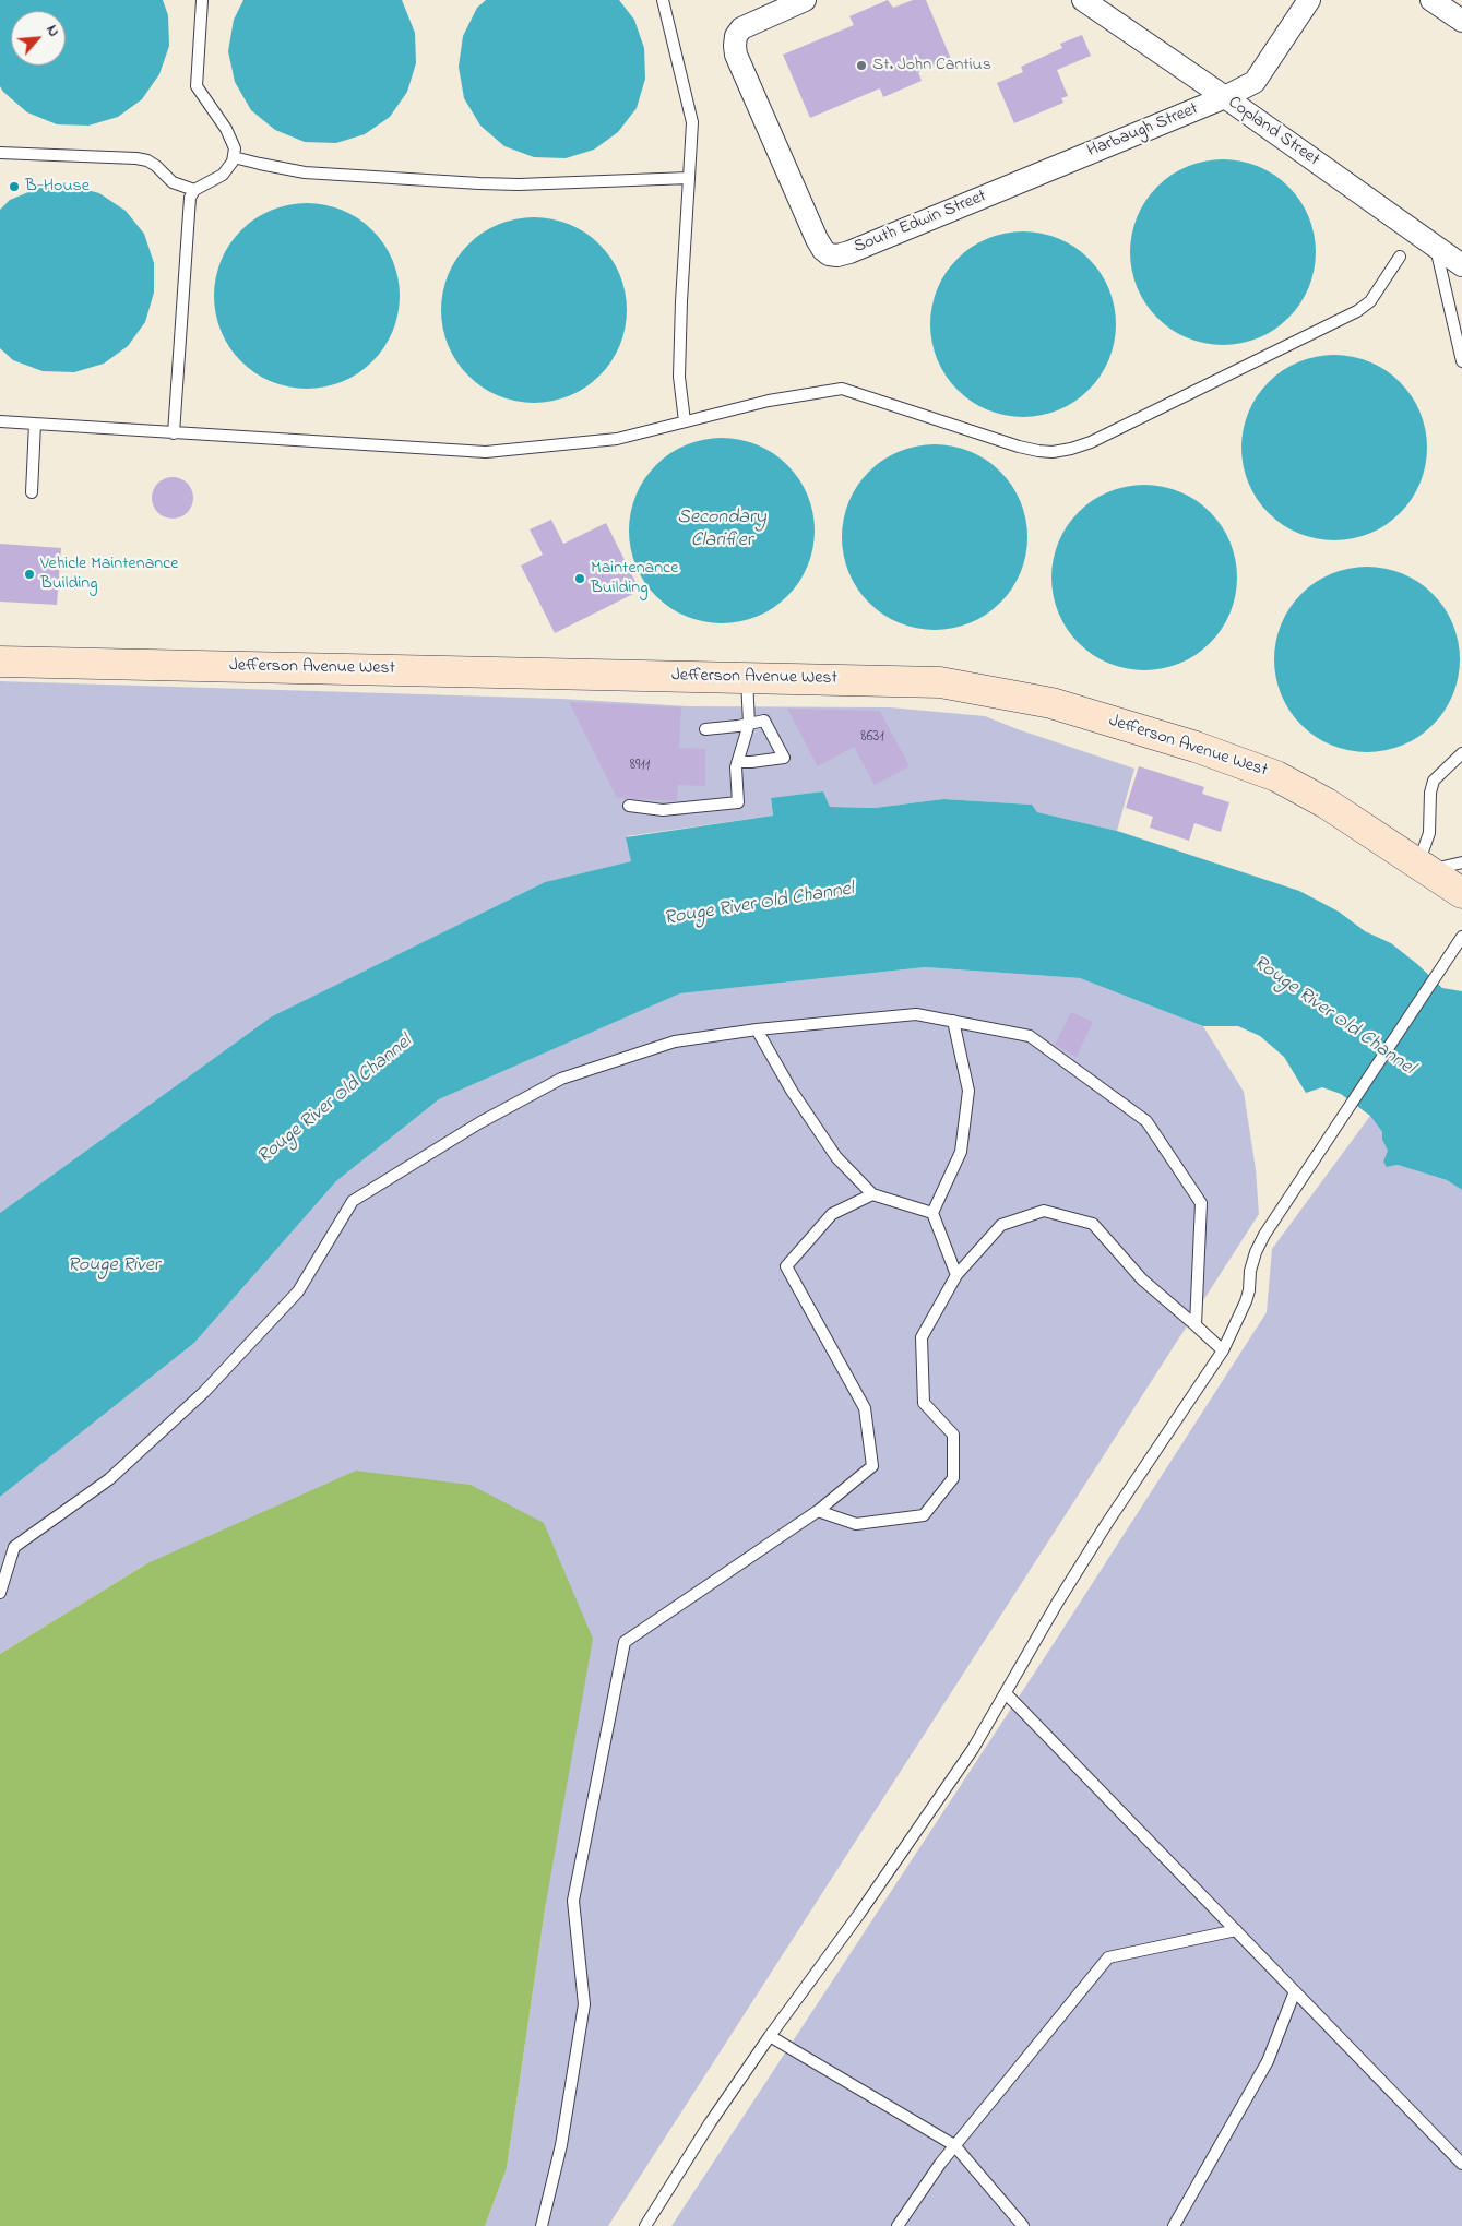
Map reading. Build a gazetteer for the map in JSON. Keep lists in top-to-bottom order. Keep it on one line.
{"streets":{"main road":["Jefferson Avenue West"],"street":["Harbaugh Street","Copland Street","South Edwin Street"]},"crossings":[["Harbaugh Street","Copland Street"],["Harbaugh Street","South Edwin Street"]],"water":["Secondary Clarifier","Rouge River Old Channel","Rouge River"],"places":["St. John Cantius","B-House","Vehicle Maintenance Building","Maintenance Building"],"house_numbers":["8631","8911"],"north":"top right"}
